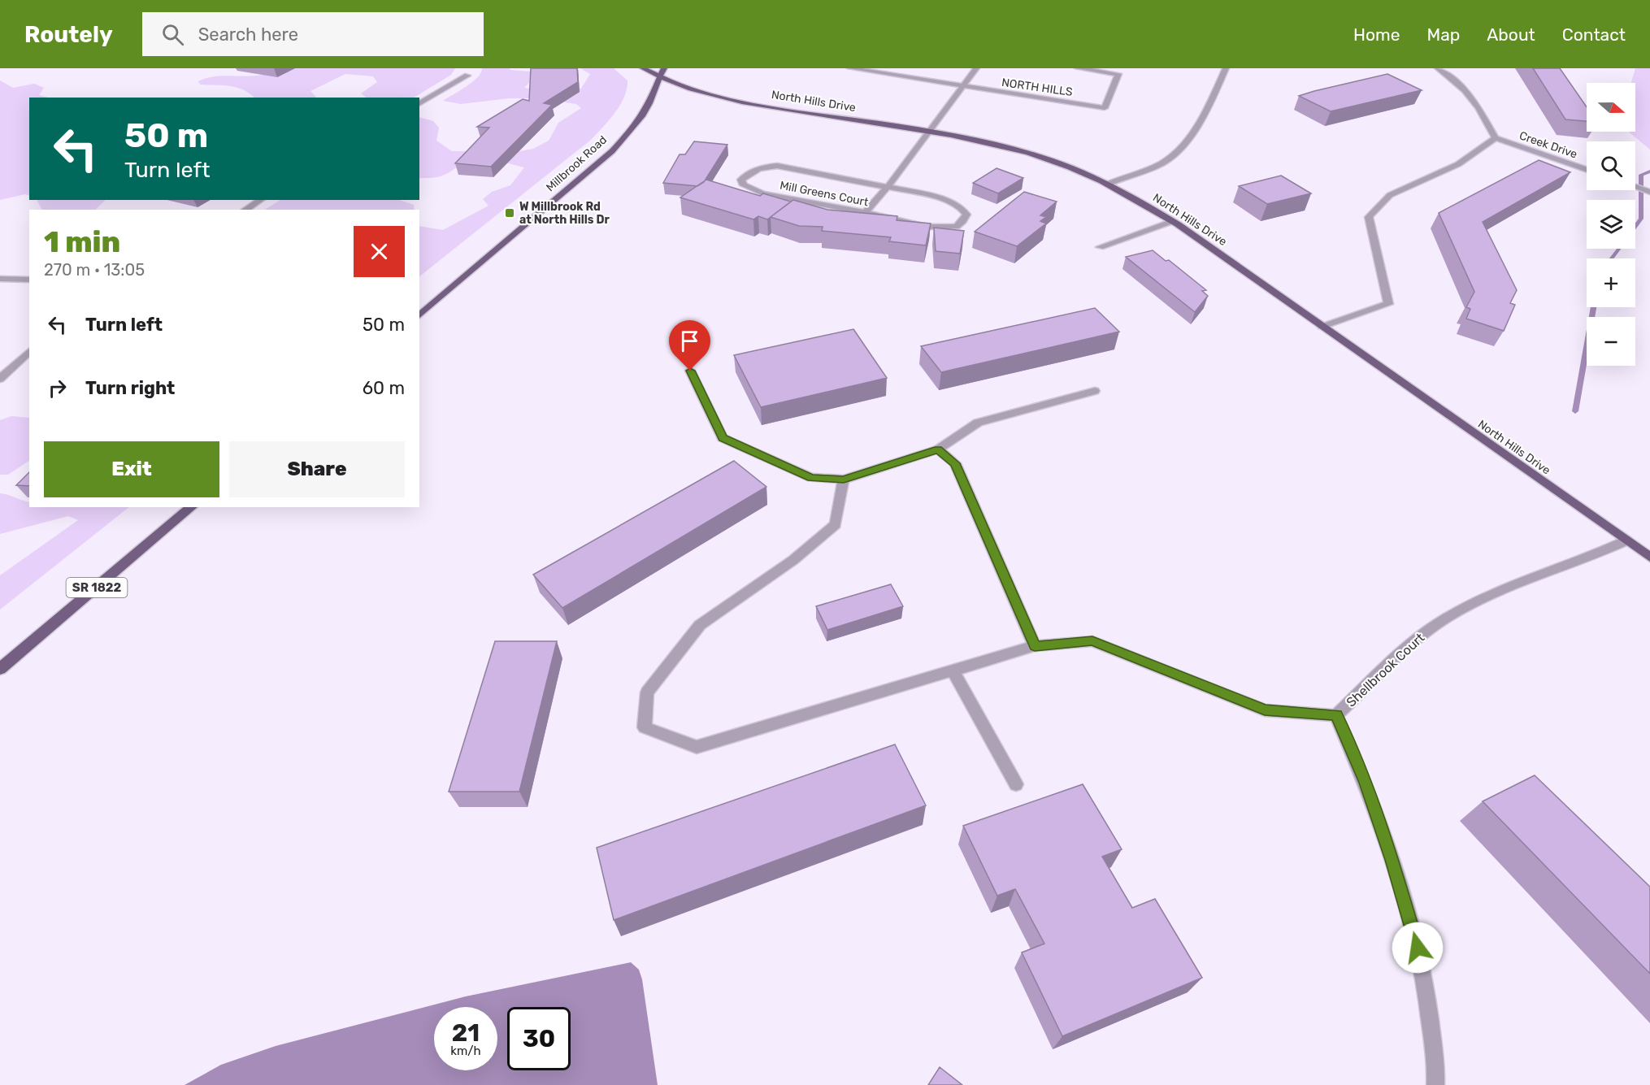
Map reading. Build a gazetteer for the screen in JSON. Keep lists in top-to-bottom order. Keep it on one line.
{"streets":{"main road":["North Hills Drive","Millbrook Road","SR 1822"],"street":["NORTH HILLS","Creek Drive","Mill Greens Court","Shellbrook Court"]},"crossings":[["NORTH HILLS","Mill Greens Court"],["North Hills Drive","Millbrook Road"],["North Hills Drive","Mill Greens Court"],["North Hills Drive","Shellbrook Court"]],"places":{"transit":["W Millbrook Rd at North Hills Dr"]},"north":"right","page":{"header":"Routely","search":"Search here","nav":["Home","Map","About","Contact"],"map_buttons":["+","−"],"turn":["50 m","Turn left"],"heading":["1 min","270 m · 13:05"],"list":[{"name":"Turn left","value":"50 m"},{"name":"Turn right","value":"60 m"}],"buttons":["Exit","Share"],"speed":"21 km/h","limit":"30"}}
